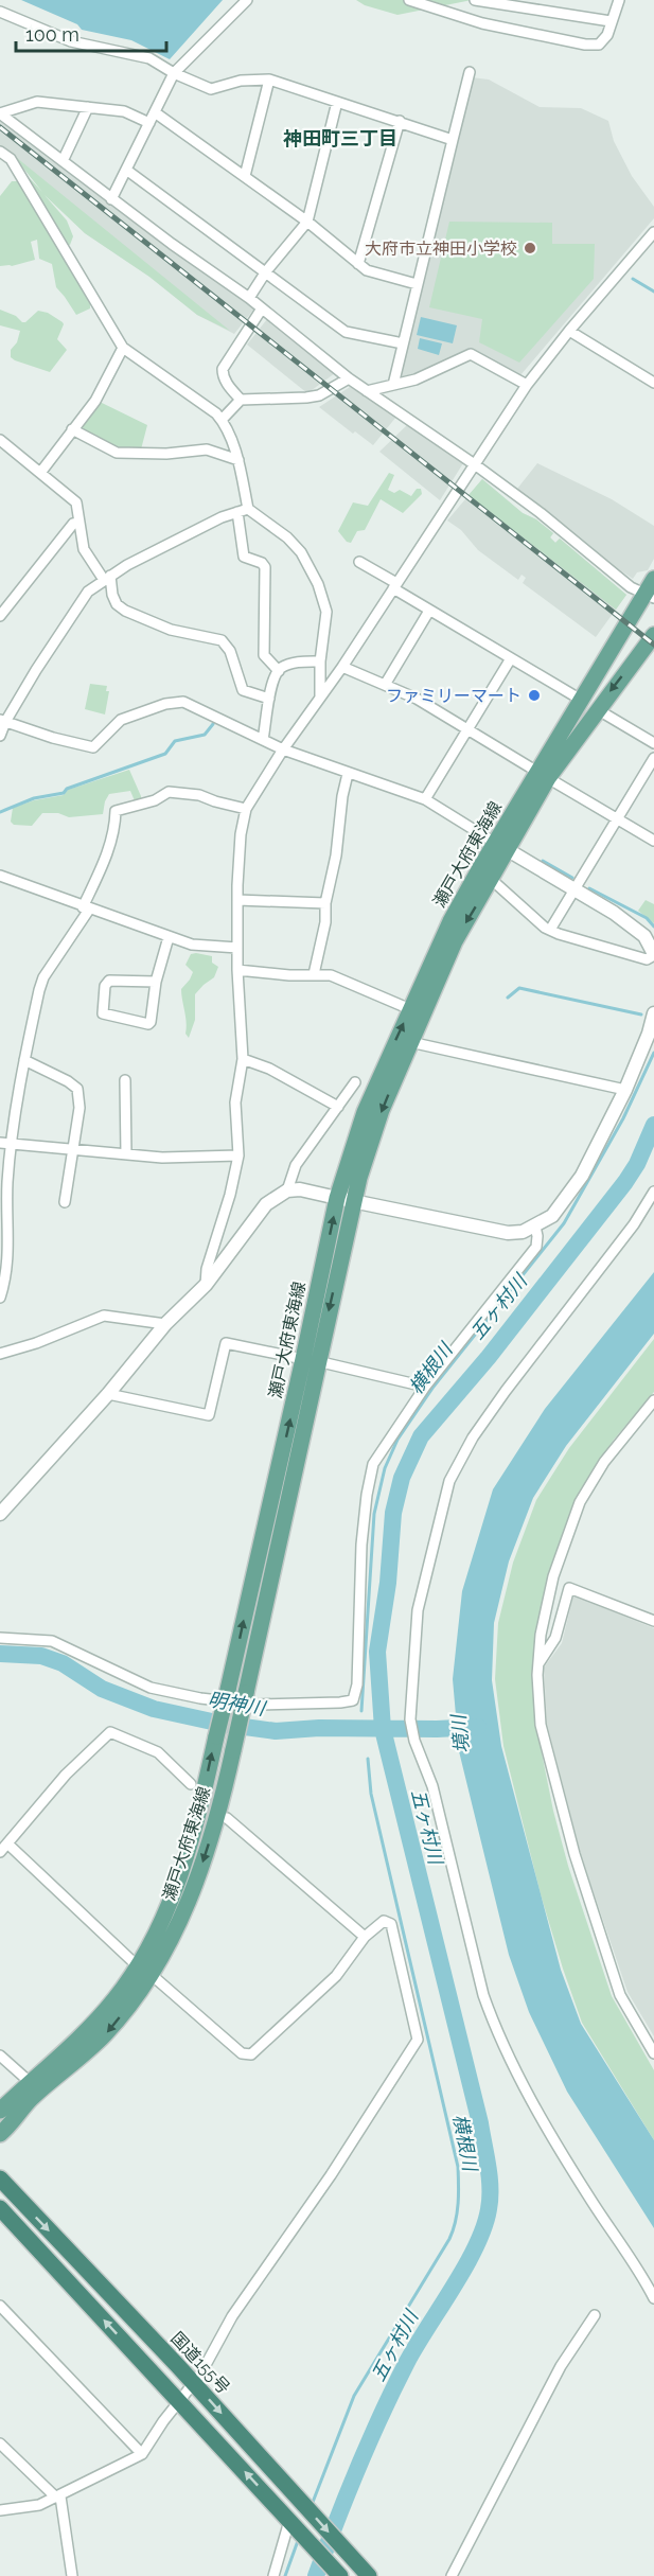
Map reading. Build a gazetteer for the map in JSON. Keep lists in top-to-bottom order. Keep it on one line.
{"streets":{"highway":["国道155号"],"main road":["瀬戸大府東海線"]},"districts":["神田町三丁目"],"water":["五ヶ村川","横根川","明神川","境川"],"places":["大府市立神田小学校","ファミリーマート"],"scale_bar":"100 m"}
